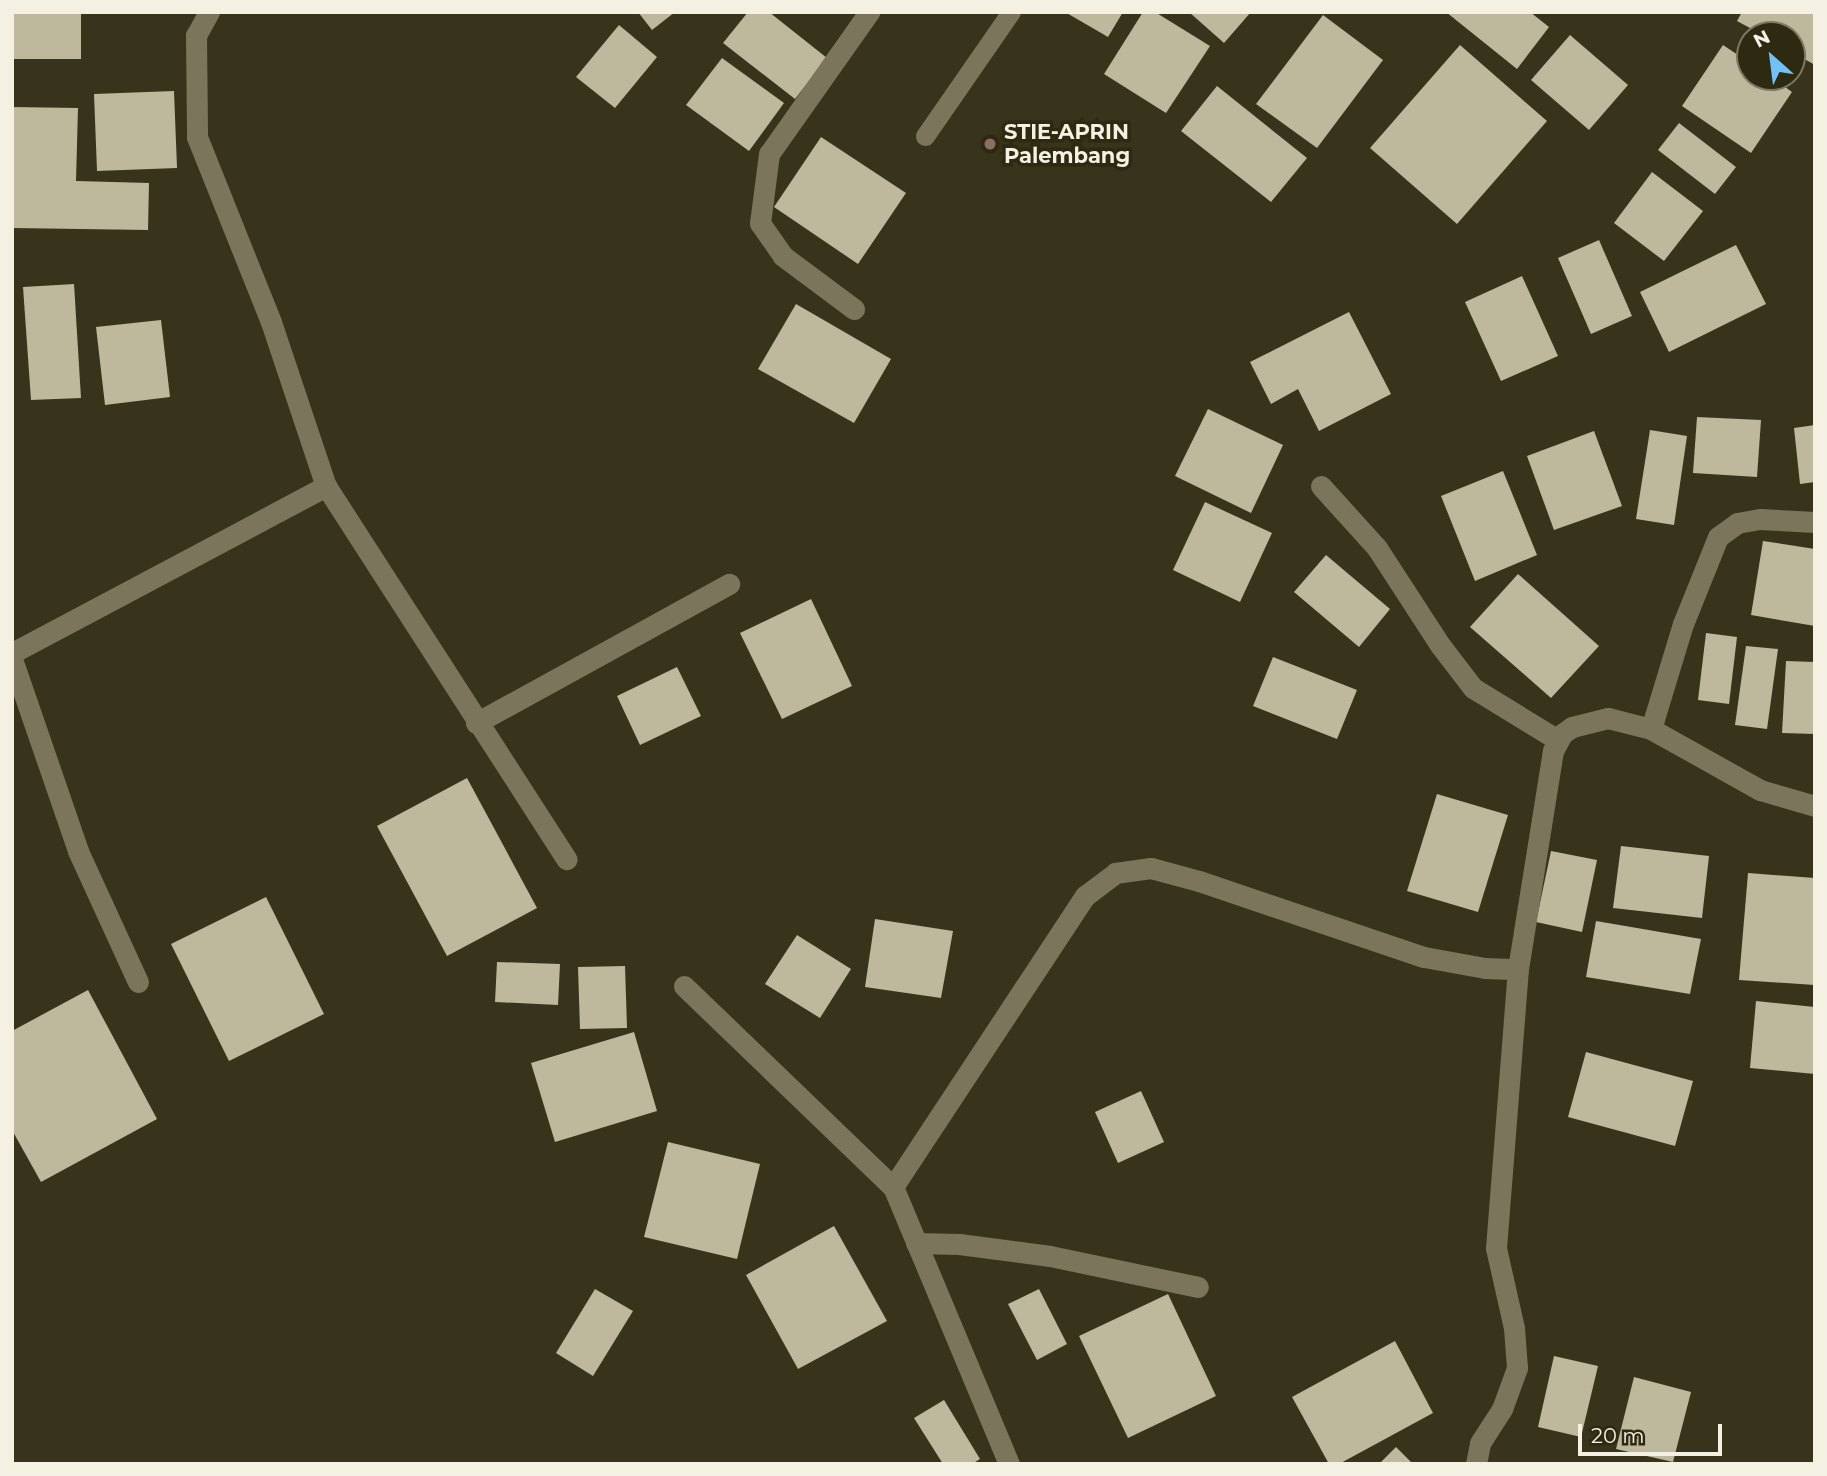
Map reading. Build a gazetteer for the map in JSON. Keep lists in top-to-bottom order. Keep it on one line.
{"places":["STIE-APRIN Palembang"],"scale_bar":"20 m","north":"top left"}
